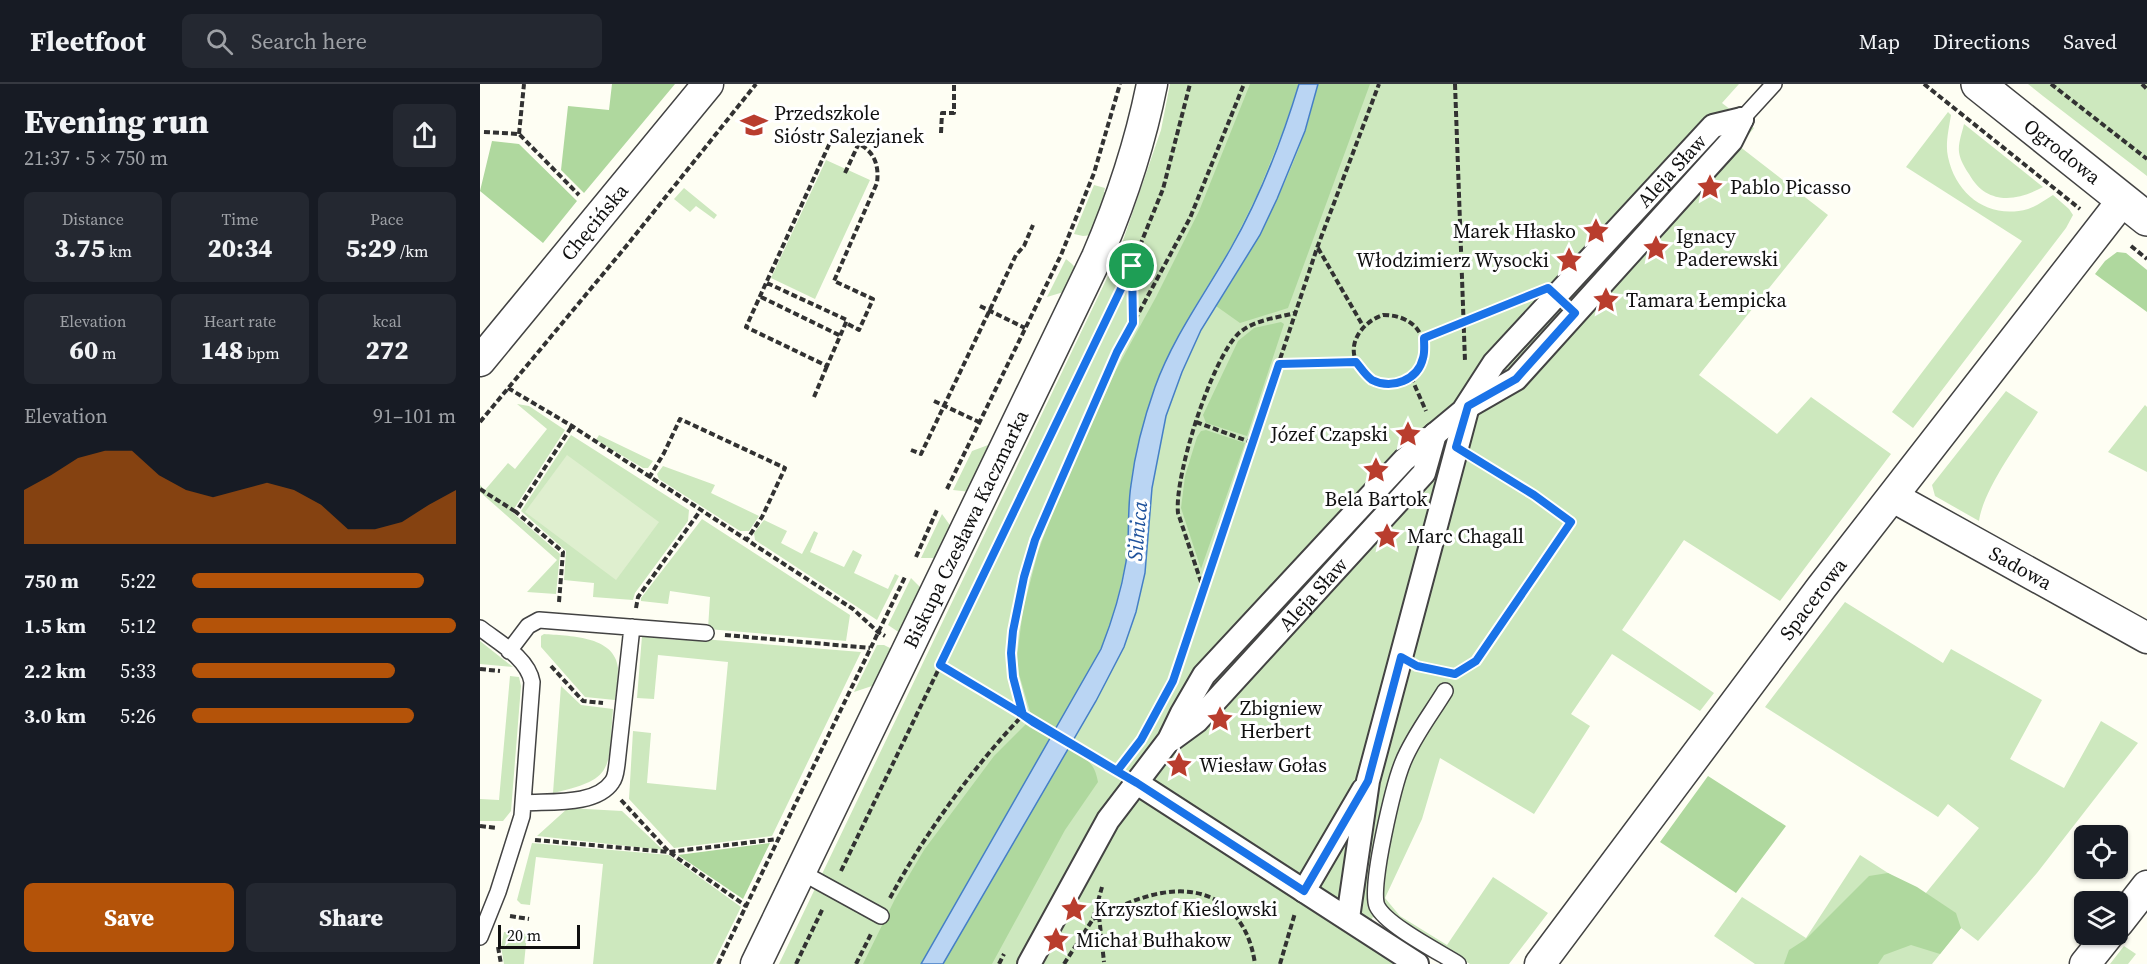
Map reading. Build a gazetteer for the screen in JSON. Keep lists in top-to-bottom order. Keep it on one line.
{"streets":{"street":["Ogrodowa","Aleja Sław","Chęcińska","Biskupa Czesława Kaczmarka","Sadowa","Spacerowa"]},"crossings":[["Ogrodowa","Spacerowa"],["Sadowa","Spacerowa"]],"water":["Silnica"],"places":{"school or university":["Przedszkole Sióstr Salezjanek"],"place":["Pablo Picasso","Marek Hłasko","Ignacy Paderewski","Włodzimierz Wysocki","Tamara Łempicka","Józef Czapski","Bela Bartok","Marc Chagall","Zbigniew Herbert","Wiesław Gołas","Krzysztof Kieślowski","Michał Bułhakow"]},"scale_bar":"20 m","page":{"header":"Fleetfoot","search":"Search here","nav":["Map","Directions","Saved"],"heading":["Evening run","21:37 · 5 × 750 m"],"stats":[["Distance","3.75 km"],["Time","20:34"],["Pace","5:29 /km"],["Elevation","60 m"],["Heart rate","148 bpm"],["kcal","272"]],"chart":["Elevation","91–101 m"],"list":[{"name":"750 m","note":"5:22"},{"name":"1.5 km","note":"5:12"},{"name":"2.2 km","note":"5:33"},{"name":"3.0 km","note":"5:26"}],"buttons":["Save","Share"],"scale":"20 m"}}
